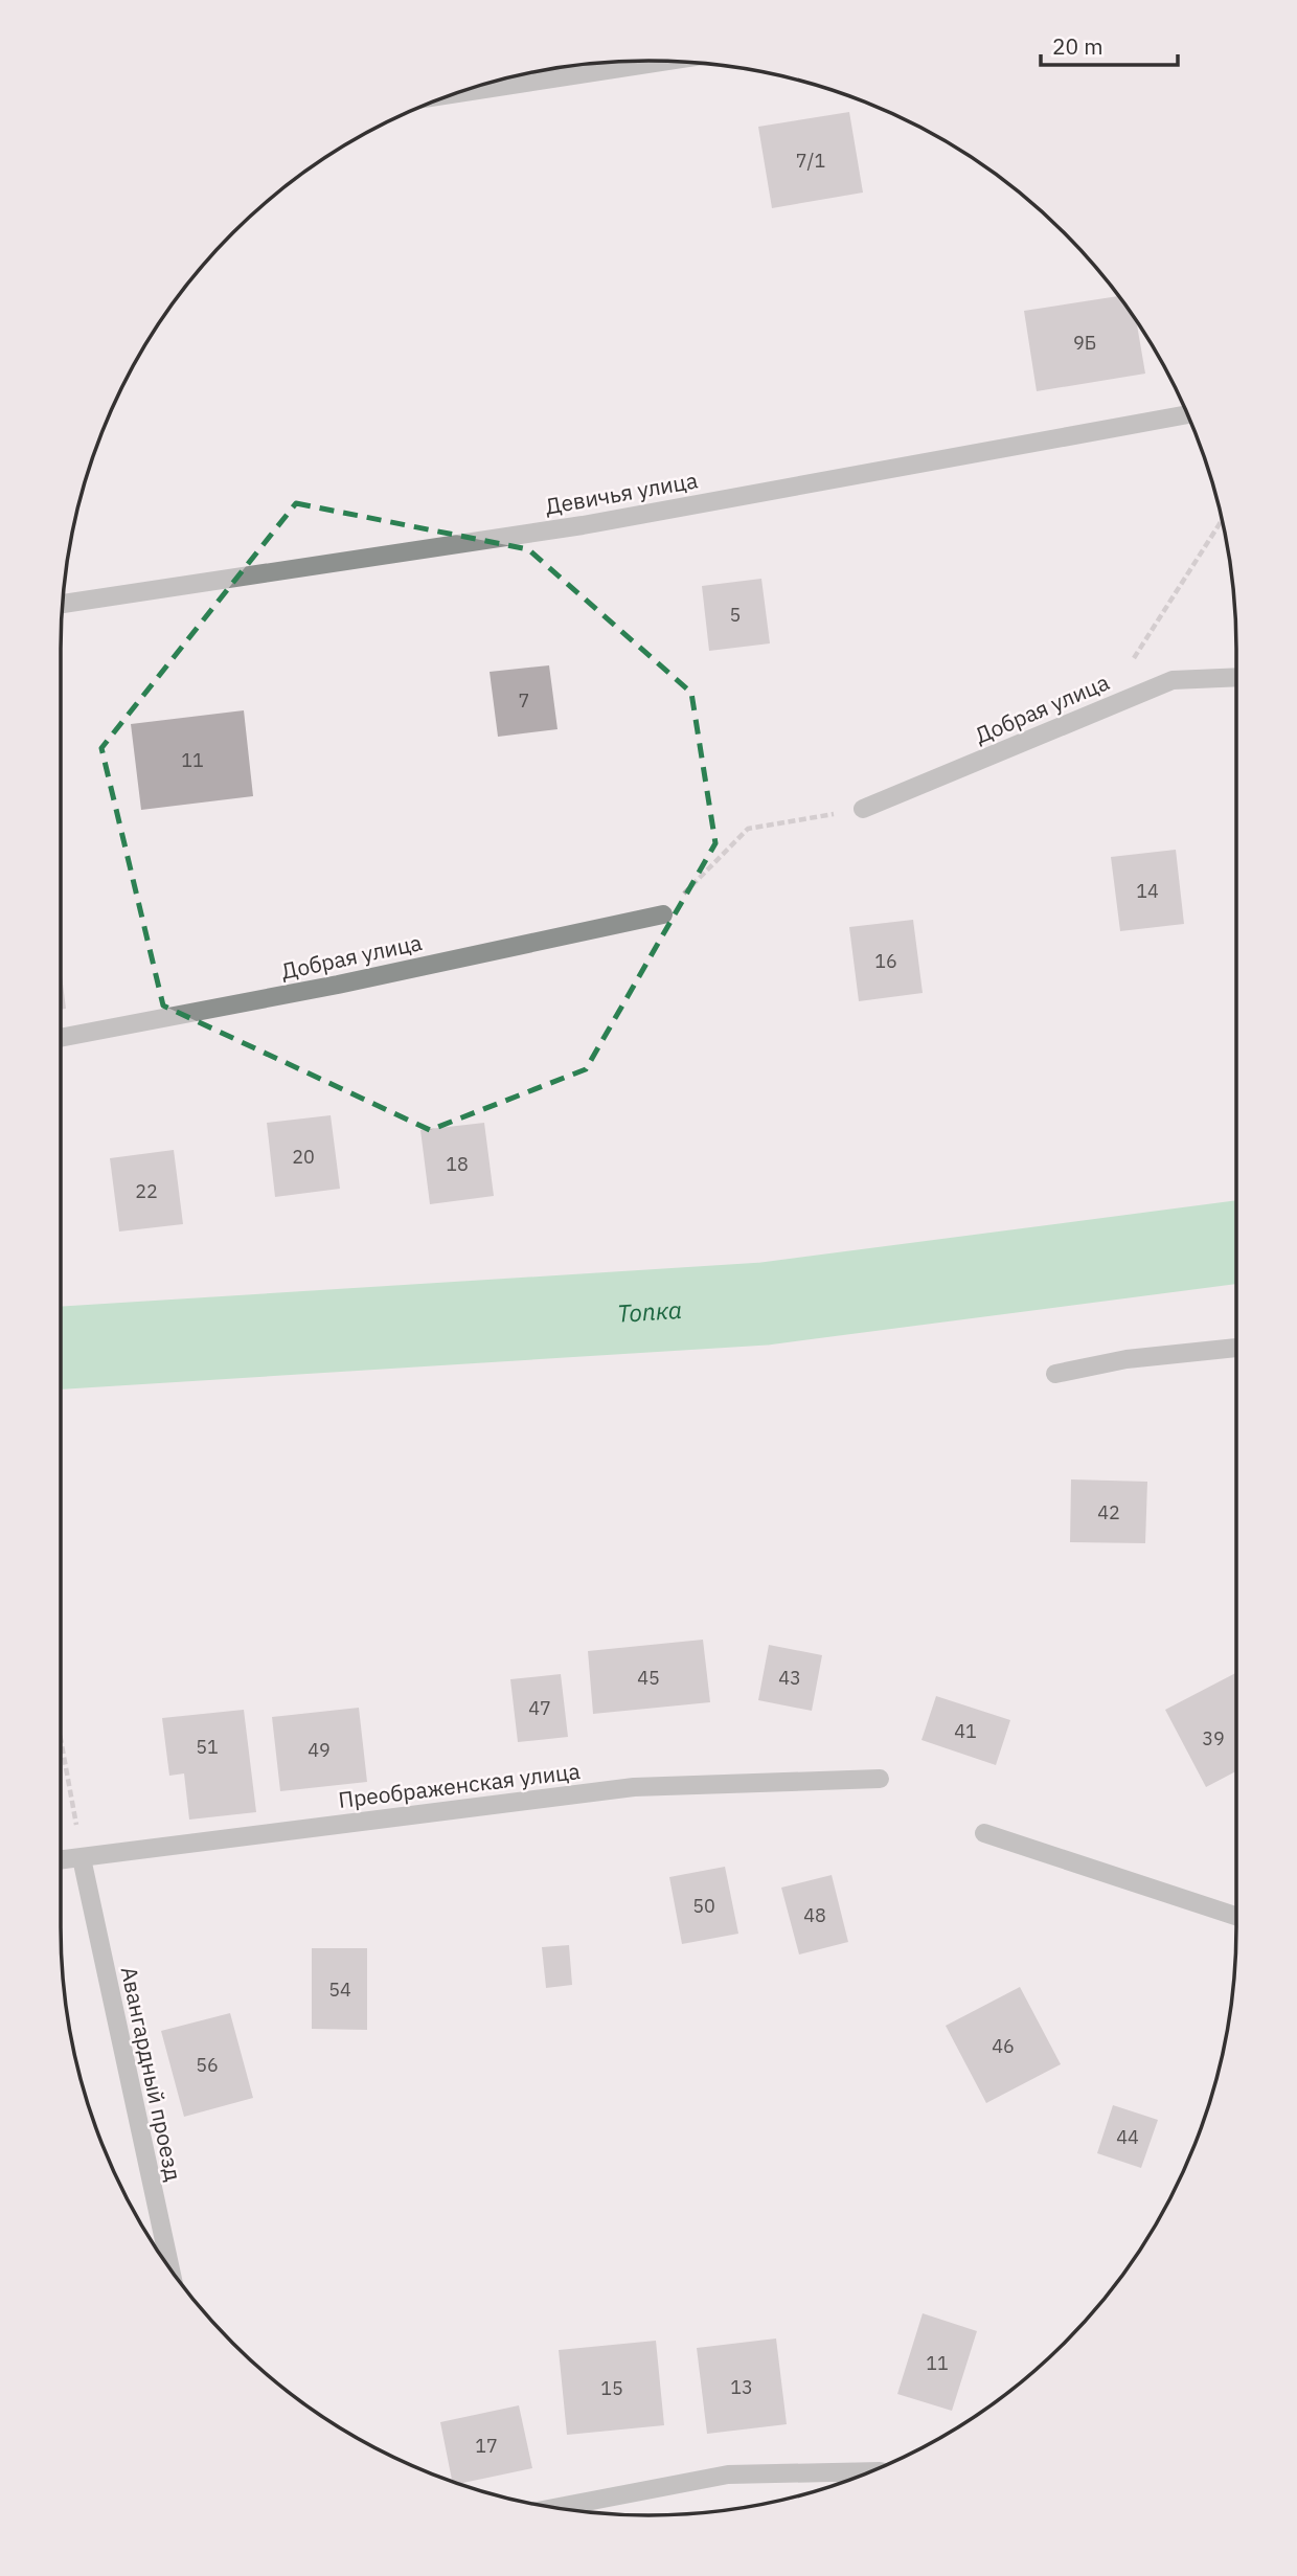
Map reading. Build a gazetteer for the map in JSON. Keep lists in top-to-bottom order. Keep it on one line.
{"streets":{"street":["Девичья улица","Добрая улица","Преображенская улица","Авангардный проезд"]},"crossings":[["Преображенская улица","Авангардный проезд"]],"water":["Топка"],"house_numbers":["7/1","9Б","5","7","11","14","16","20","18","22","42","45","43","47","41","39","51","49","50","48","54","46","56","44","11","13","15","17"],"scale_bar":"20 m"}
